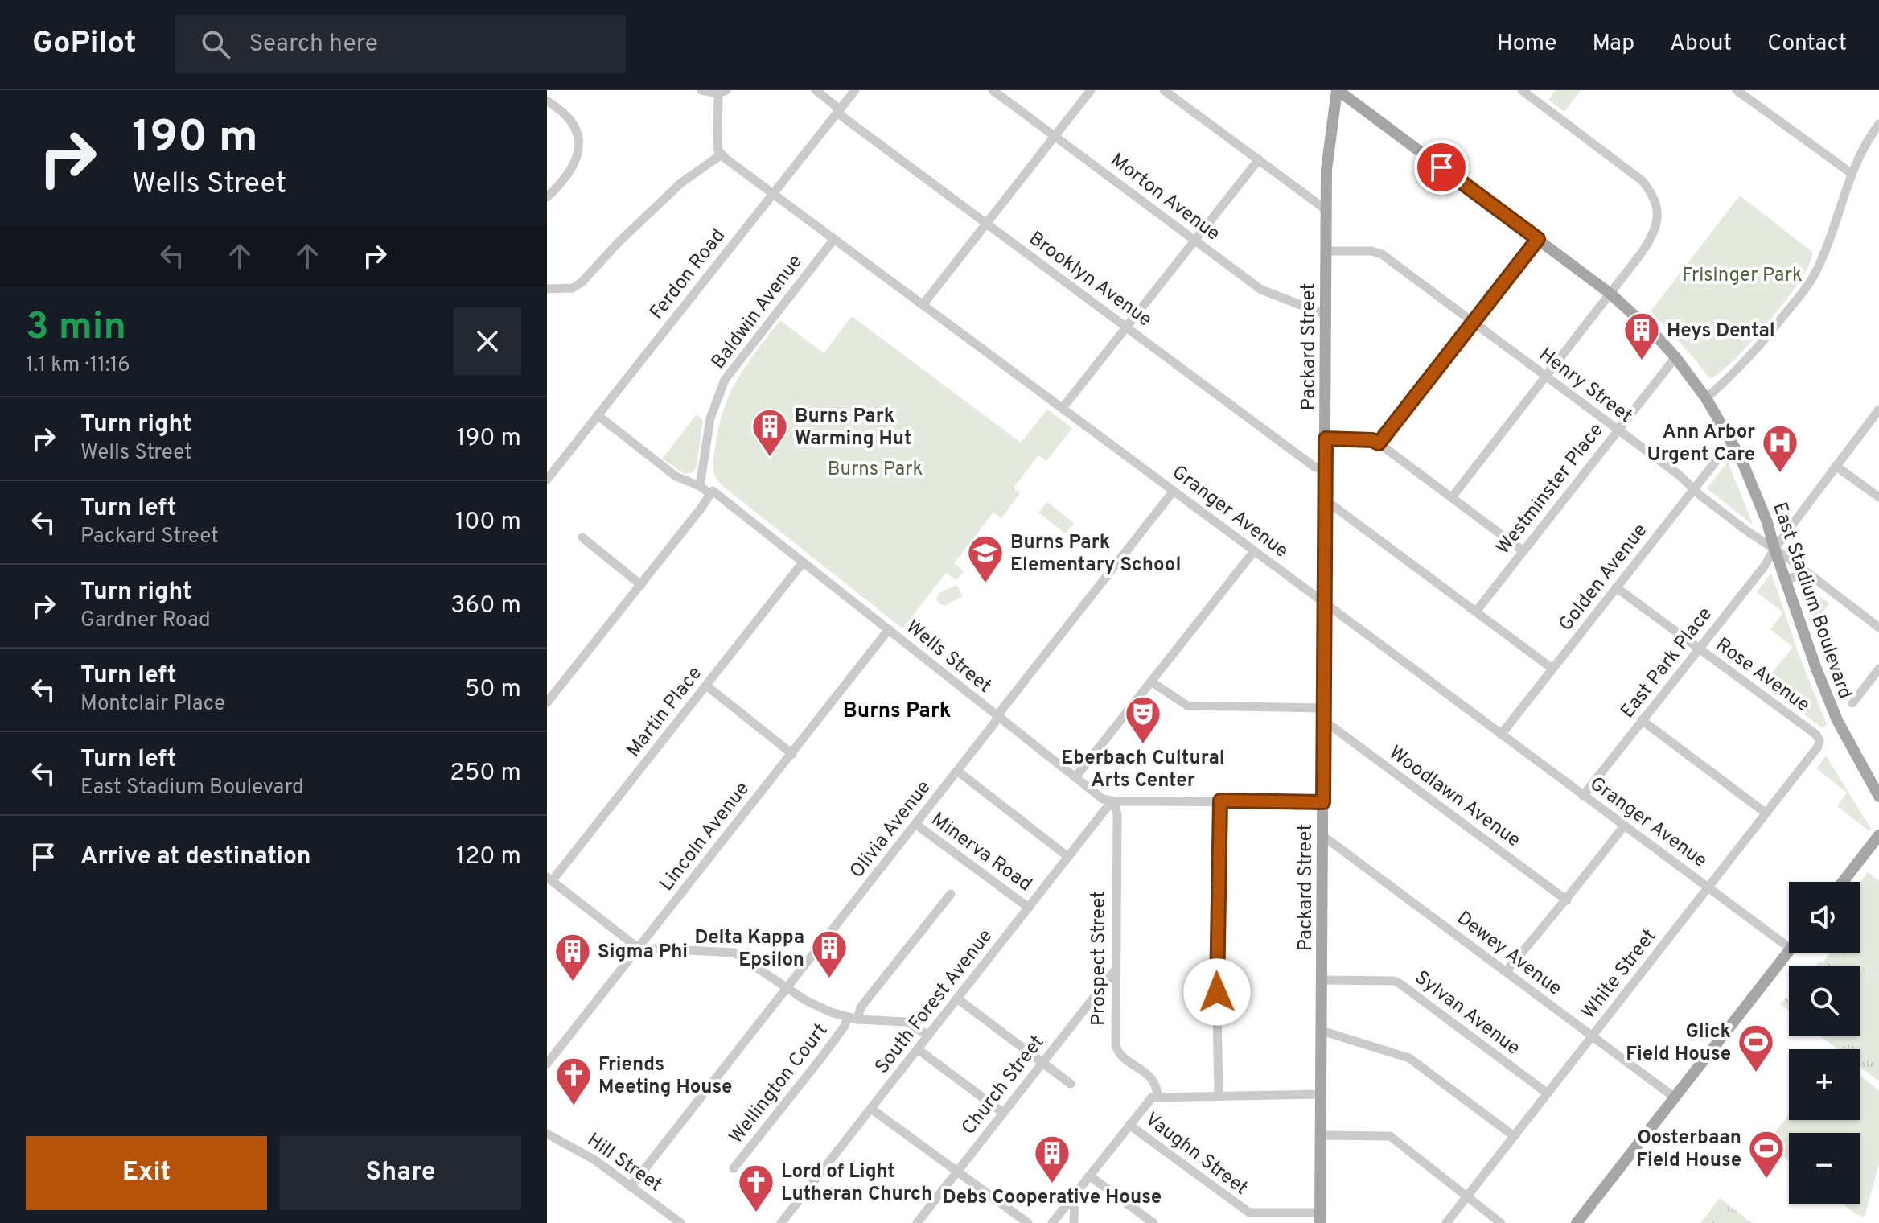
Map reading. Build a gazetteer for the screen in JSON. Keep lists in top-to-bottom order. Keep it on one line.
{"streets":{"main road":["Packard Street","East Stadium Boulevard"],"street":["Morton Avenue","Ferdon Road","Brooklyn Avenue","Baldwin Avenue","Henry Street","Westminster Place","Granger Avenue","Golden Avenue","Wells Street","East Park Place","Rose Avenue","Martin Place","Woodlawn Avenue","Olivia Avenue","Lincoln Avenue","Minerva Road","Dewey Avenue","Prospect Street","White Street","South Forest Avenue","Sylvan Avenue","Wellington Court","Church Street","Vaughn Street","Hill Street"]},"crossings":[["Morton Avenue","Packard Street"],["Ferdon Road","Brooklyn Avenue"],["Ferdon Road","Granger Avenue"],["Ferdon Road","Wells Street"],["Brooklyn Avenue","Packard Street"],["Baldwin Avenue","Granger Avenue"],["Baldwin Avenue","Wells Street"],["Packard Street","Henry Street"],["Packard Street","Granger Avenue"],["Packard Street","East Stadium Boulevard"],["Packard Street","Wells Street"],["Packard Street","Woodlawn Avenue"],["Packard Street","Dewey Avenue"],["Packard Street","Sylvan Avenue"],["Packard Street","Vaughn Street"],["Henry Street","Westminster Place"],["Henry Street","Golden Avenue"],["Henry Street","East Stadium Boulevard"],["Henry Street","East Park Place"],["Westminster Place","East Stadium Boulevard"],["Granger Avenue","Golden Avenue"],["Granger Avenue","East Park Place"],["Granger Avenue","Olivia Avenue"],["Granger Avenue","White Street"],["Golden Avenue","East Stadium Boulevard"],["Golden Avenue","Rose Avenue"],["East Stadium Boulevard","East Park Place"],["Wells Street","Martin Place"],["Wells Street","Olivia Avenue"],["Wells Street","Lincoln Avenue"],["Wells Street","Prospect Street"],["Wells Street","South Forest Avenue"],["East Park Place","Rose Avenue"],["Rose Avenue","White Street"],["Olivia Avenue","Minerva Road"],["Olivia Avenue","Hill Street"],["Minerva Road","South Forest Avenue"],["Dewey Avenue","White Street"],["Prospect Street","South Forest Avenue"],["Prospect Street","Church Street"],["White Street","Sylvan Avenue"]],"districts":["Burns Park"],"parks":["Frisinger Park","Burns Park"],"places":{"building":["Heys Dental","Burns Park Warming Hut","Delta Kappa Epsilon","Sigma Phi","Debs Cooperative House"],"hospital":["Ann Arbor Urgent Care"],"school or university":["Burns Park Elementary School"],"theatre":["Eberbach Cultural Arts Center"],"sports":["Glick Field House","Oosterbaan Field House"],"church":["Friends Meeting House","Lord of Light Lutheran Church"]},"page":{"header":"GoPilot","search":"Search here","nav":["Home","Map","About","Contact"],"turn":["190 m","Wells Street"],"heading":["3 min","1.1 km · 11:16"],"list":[{"name":"Turn right","note":"Wells Street","value":"190 m"},{"name":"Turn left","note":"Packard Street","value":"100 m"},{"name":"Turn right","note":"Gardner Road","value":"360 m"},{"name":"Turn left","note":"Montclair Place","value":"50 m"},{"name":"Turn left","note":"East Stadium Boulevard","value":"250 m"},{"name":"Arrive at destination","value":"120 m"}],"map_buttons":["+","−"],"buttons":["Exit","Share"]}}
